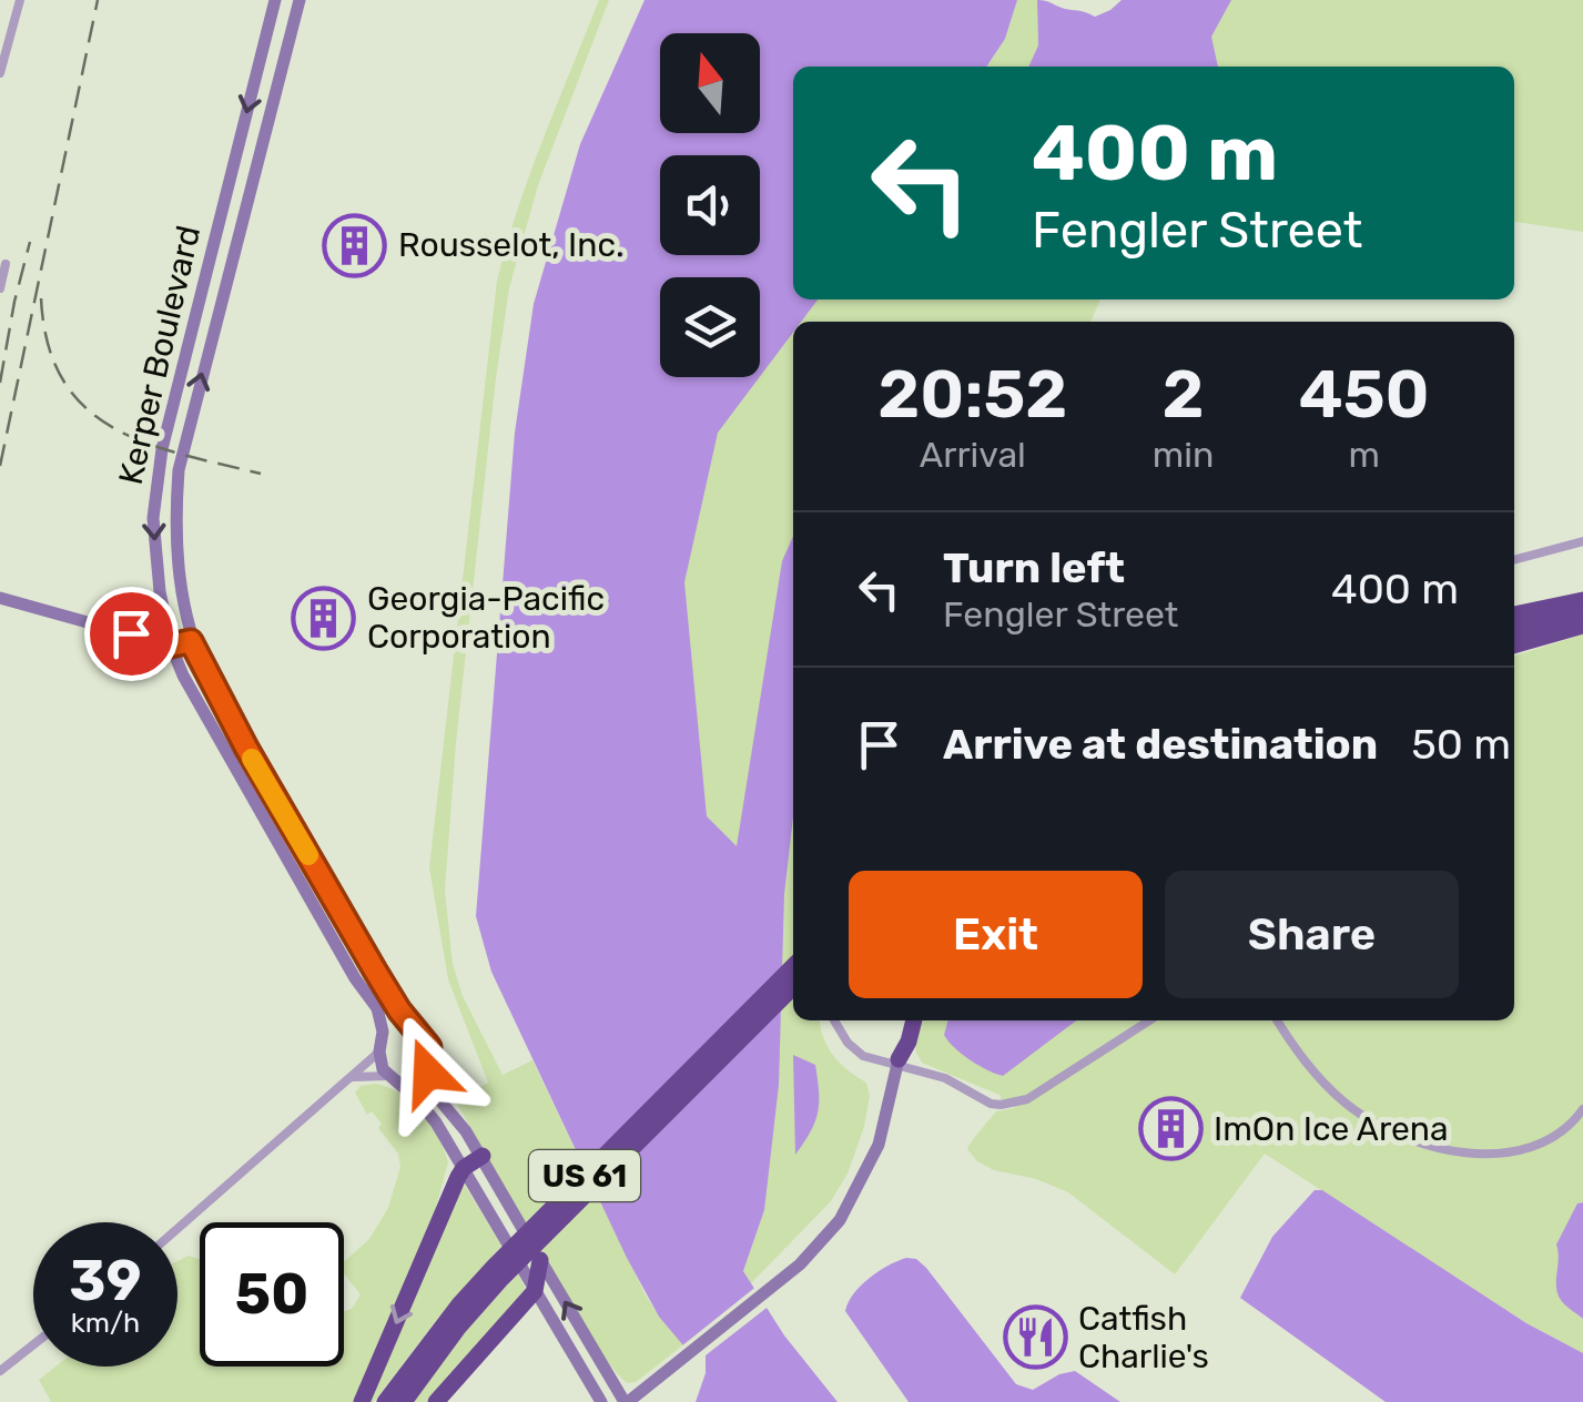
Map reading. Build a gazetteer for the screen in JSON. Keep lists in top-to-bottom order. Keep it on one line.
{"streets":{"highway":["US 61"],"main road":["Kerper Boulevard"]},"places":{"building":["Rousselot, Inc.","Georgia-Pacific Corporation","ImOn Ice Arena"],"restaurant":["Catfish Charlie's"]},"north":"top","page":{"turn":["400 m","Fengler Street"],"eta":["20:52","Arrival","2","min","450","m"],"list":[{"name":"Turn left","note":"Fengler Street","value":"400 m"},{"name":"Arrive at destination","value":"50 m"}],"buttons":["Exit","Share"],"speed":"39 km/h","limit":"50"}}
